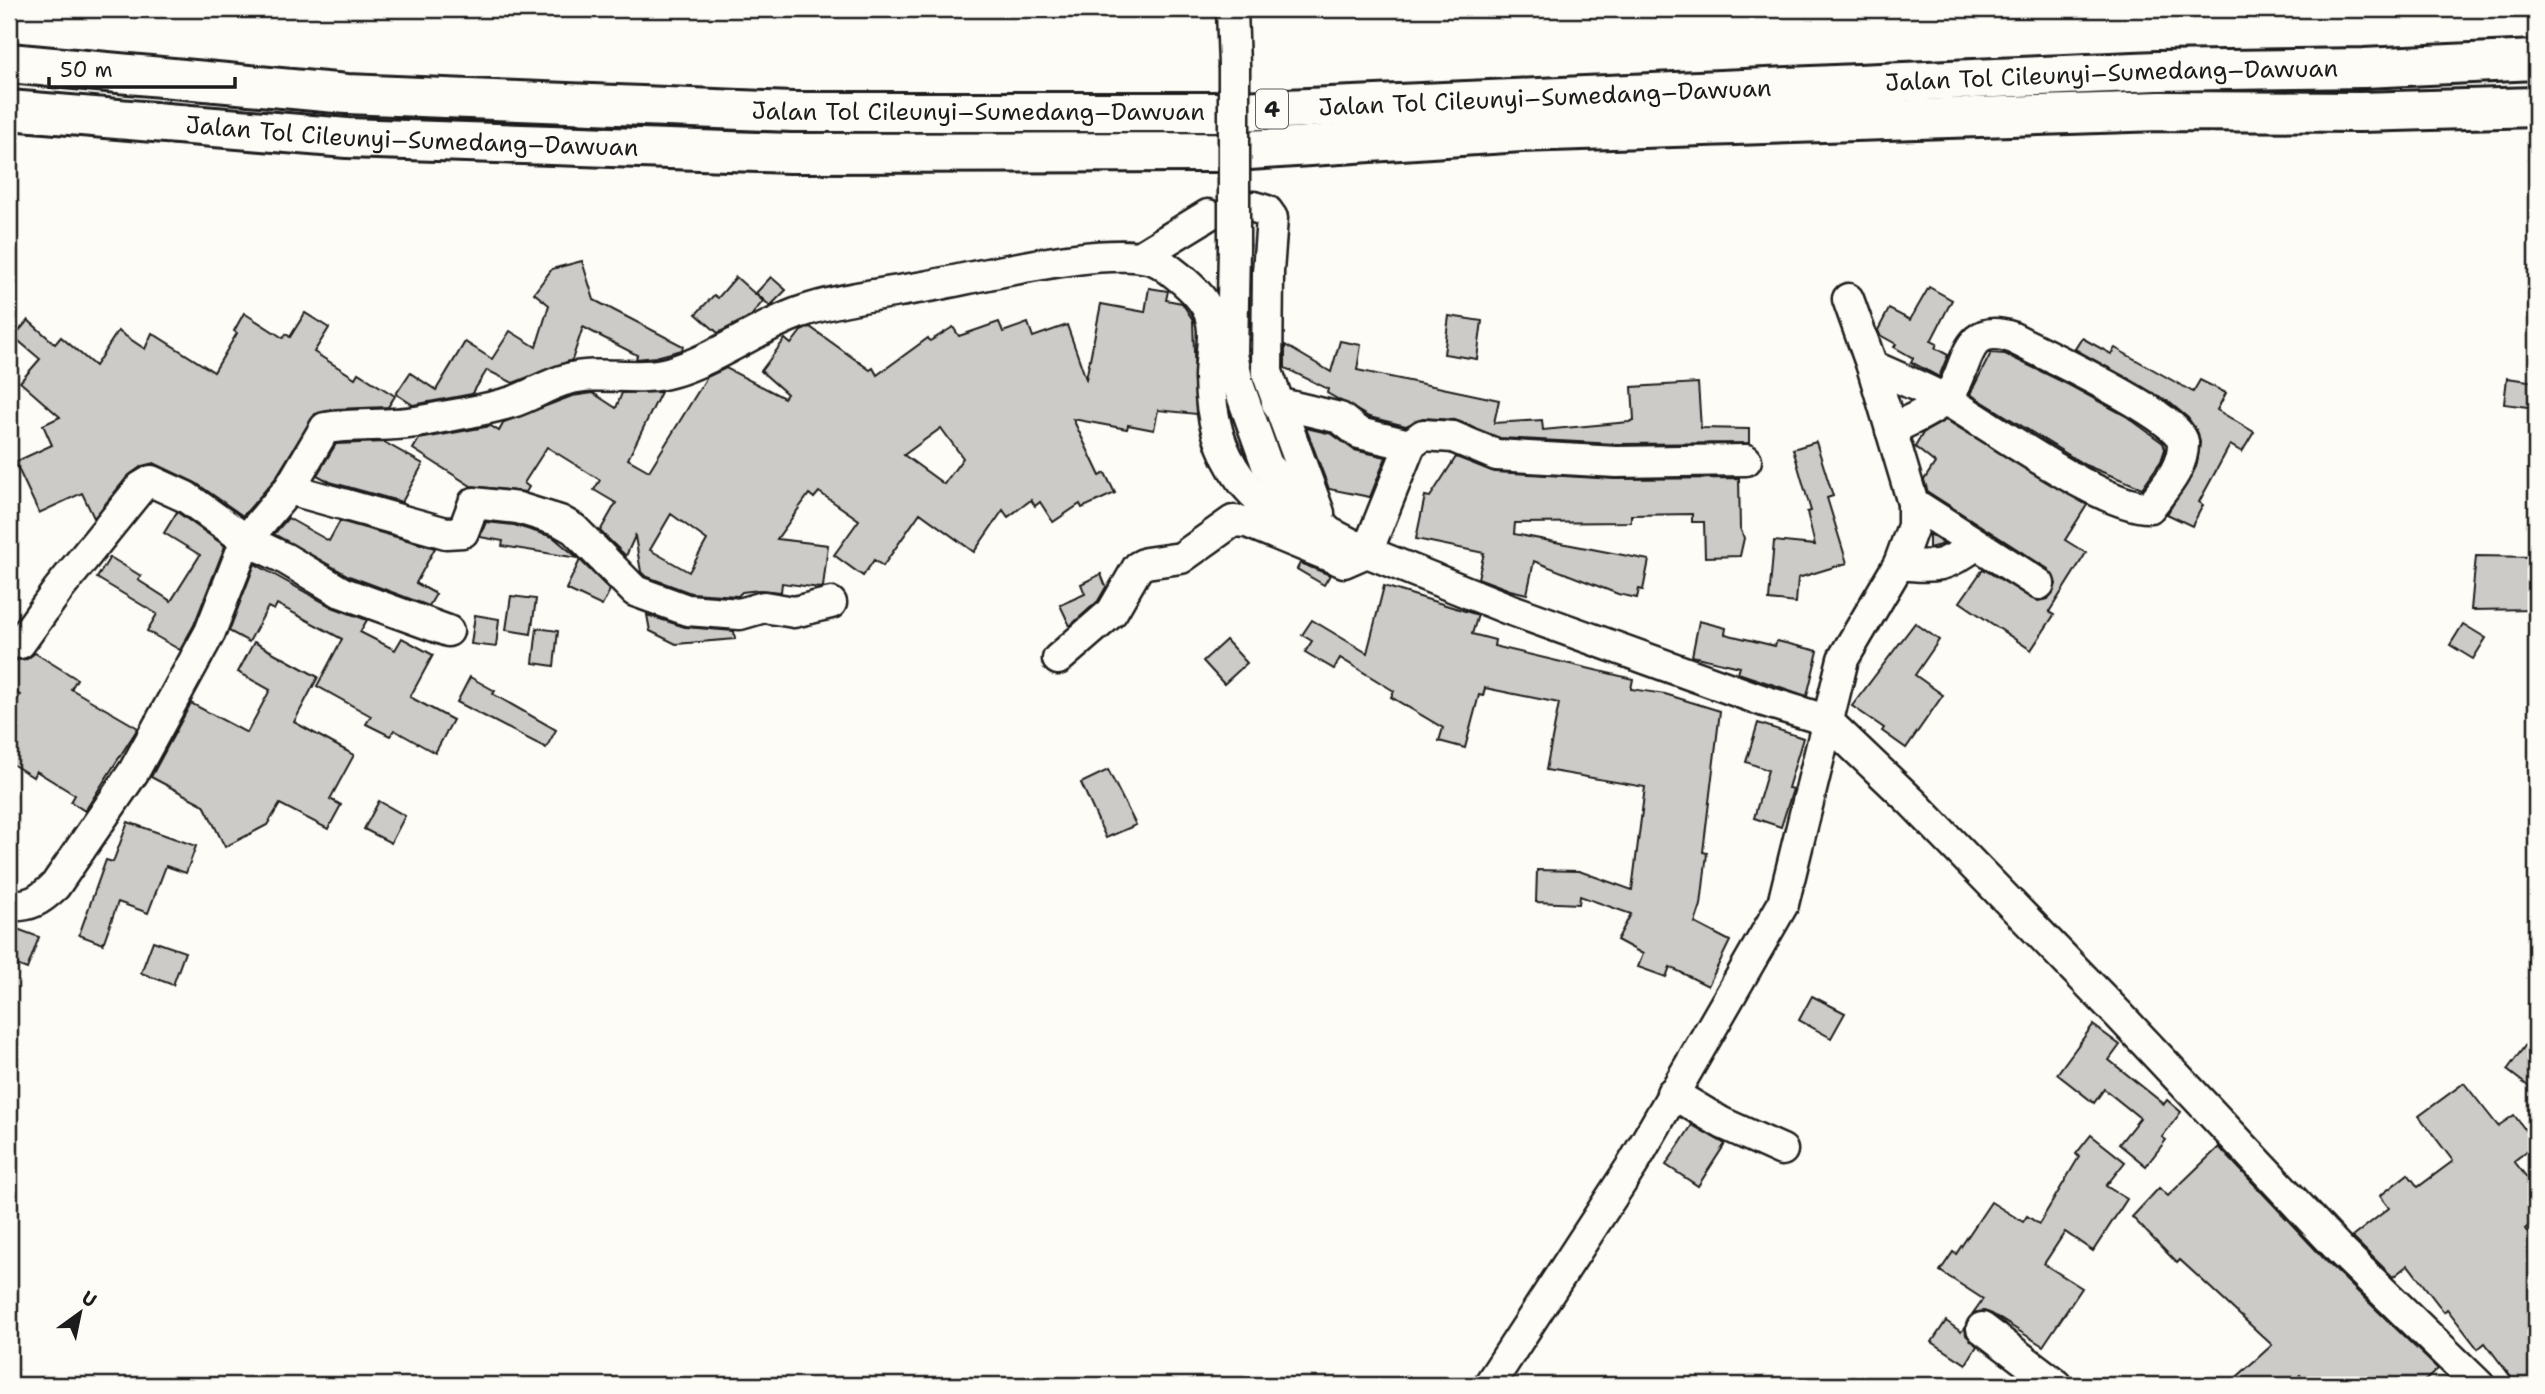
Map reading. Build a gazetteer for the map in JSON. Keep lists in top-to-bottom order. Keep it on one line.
{"streets":{"highway":["Jalan Tol Cileunyi–Sumedang–Dawuan","4"]},"scale_bar":"50 m","north":"top right"}
